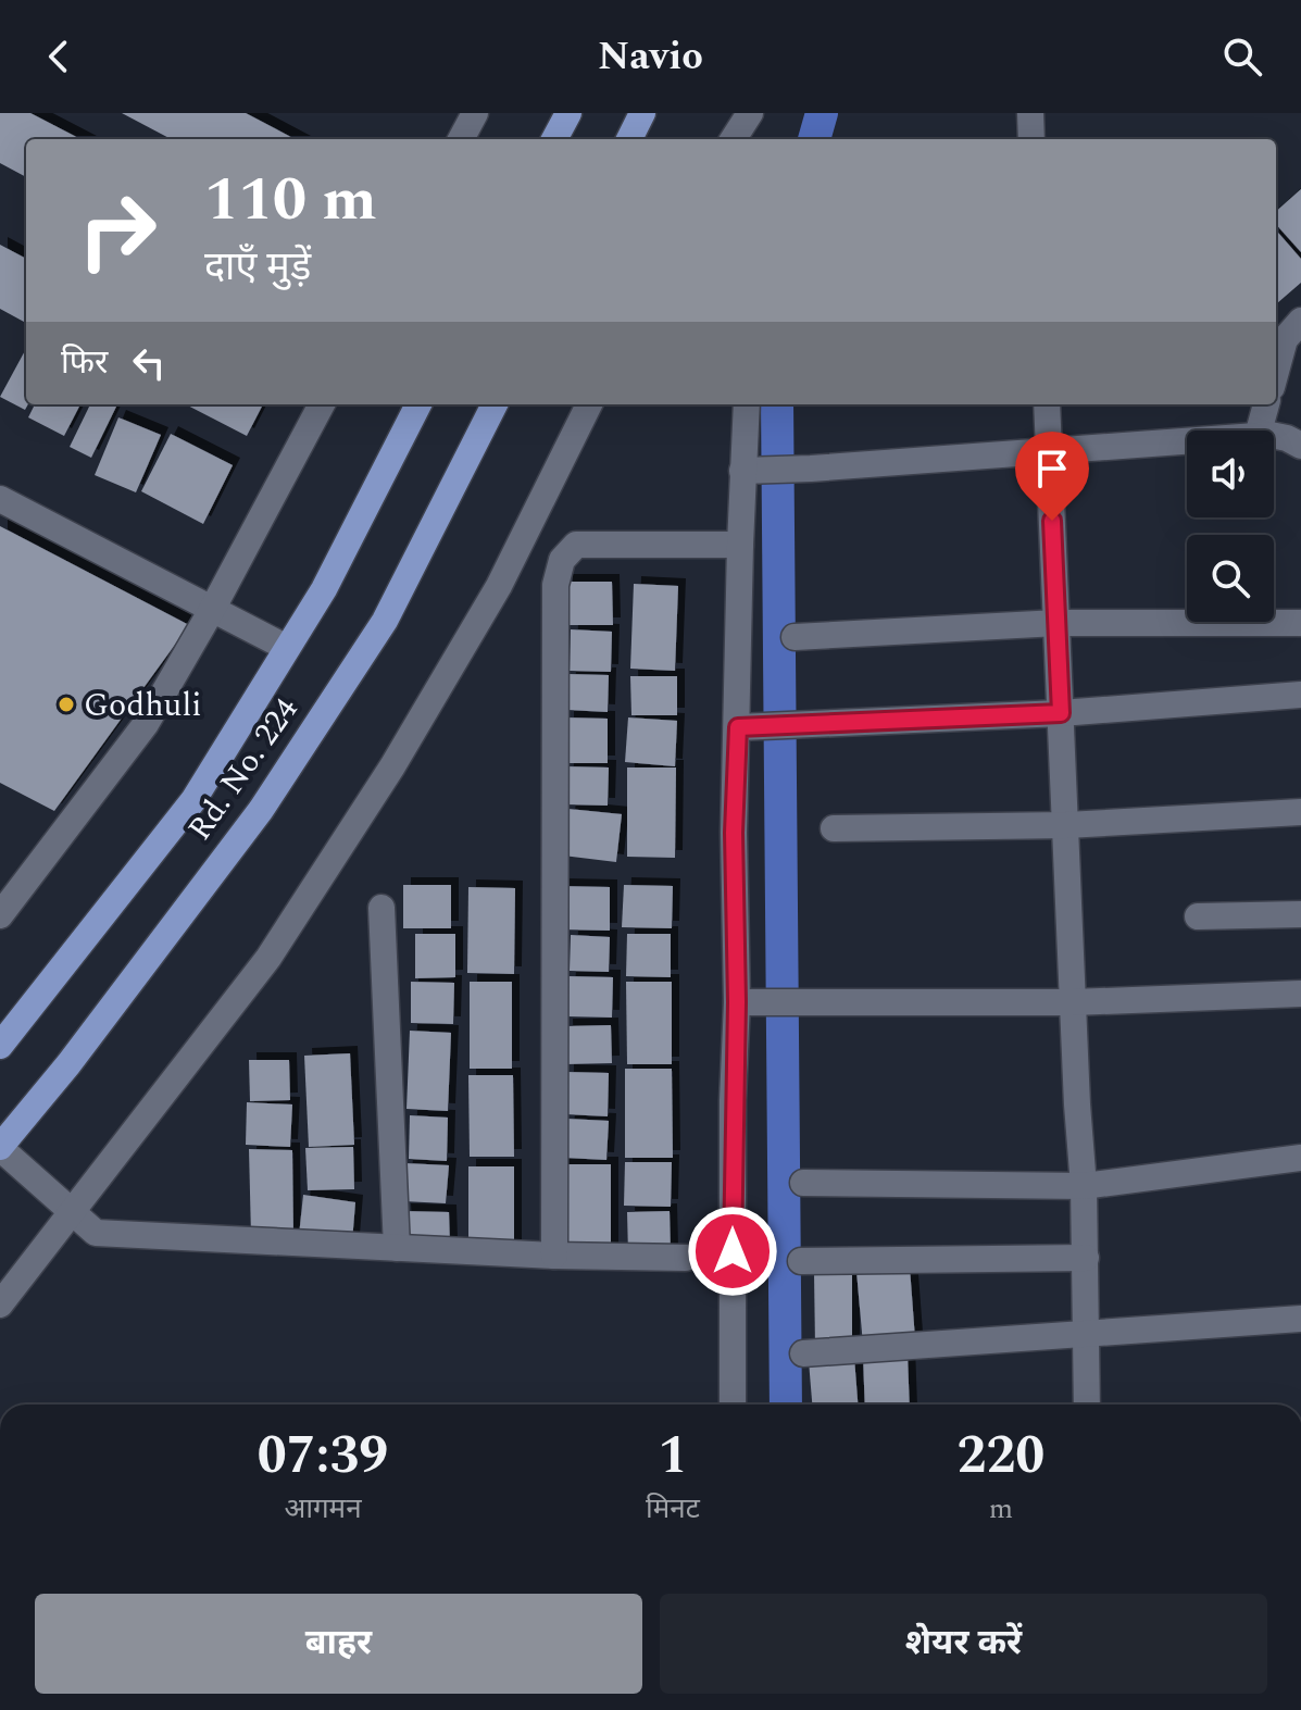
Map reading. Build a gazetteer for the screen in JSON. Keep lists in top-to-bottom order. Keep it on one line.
{"streets":{"main road":["Rd. No. 224"]},"places":["Godhuli"],"page":{"header":"Navio","turn":["110 m","दाएँ मुड़ें"],"then":"फिर","eta":["07:39","आगमन","1","मिनट","220","m"],"buttons":["बाहर","शेयर करें"]}}
